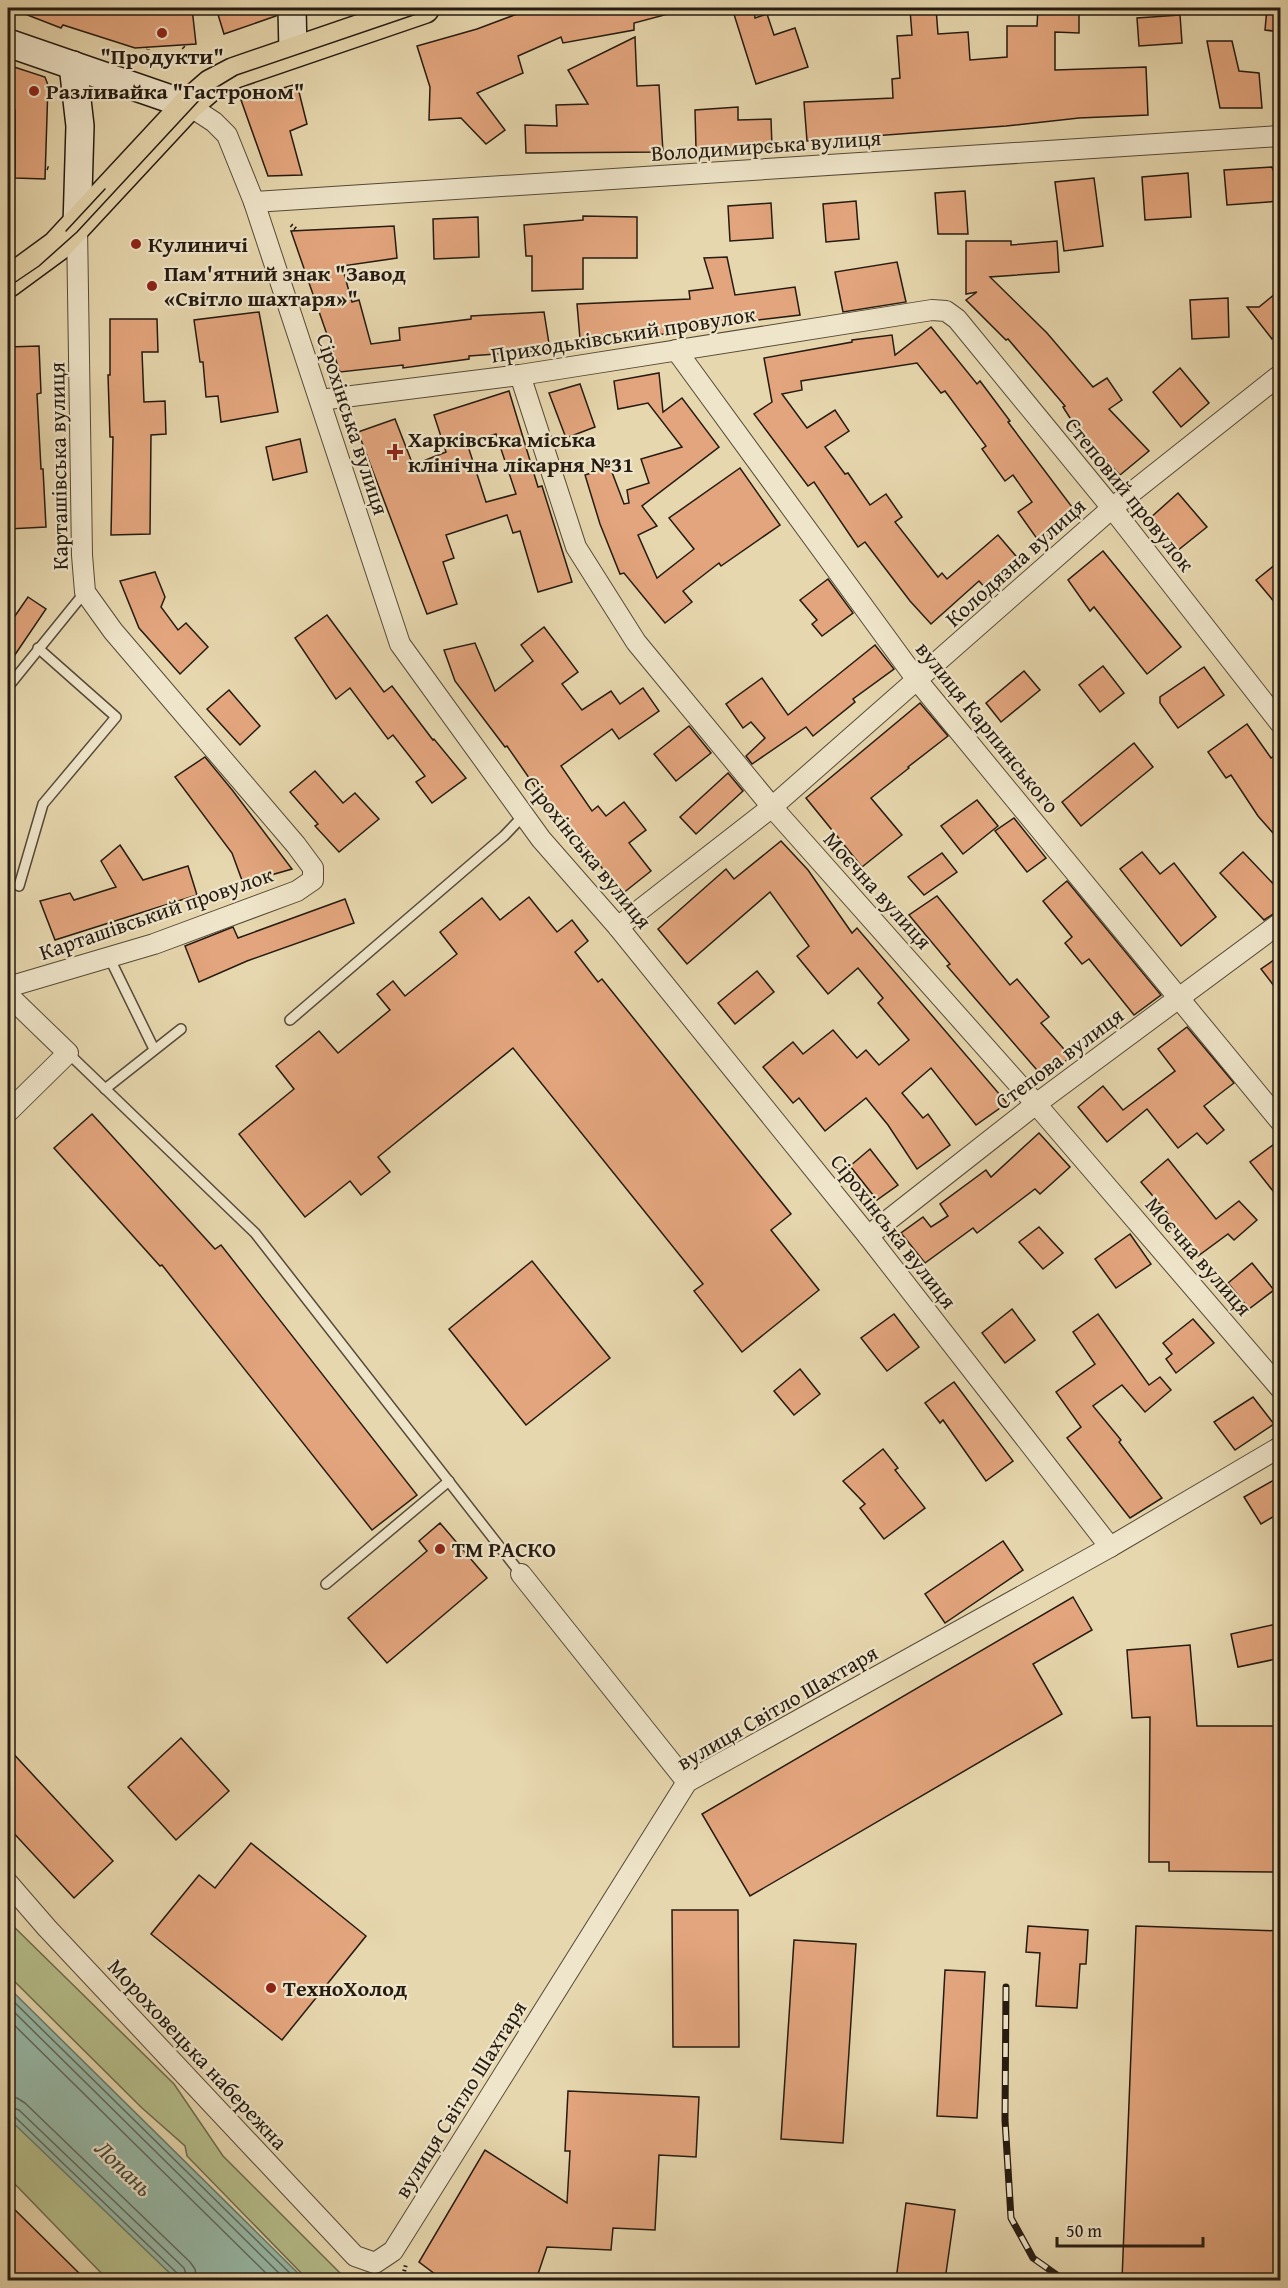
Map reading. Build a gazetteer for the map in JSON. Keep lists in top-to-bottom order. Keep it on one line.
{"streets":{"street":["Володимирська вулиця","Приходьківський провулок","Сірохінська вулиця","Карташівська вулиця","Степовий провулок","Колодязна вулиця","вулиця Карпинського","Моєчна вулиця","Карташівський провулок","Степова вулиця","вулиця Світло Шахтаря","Мороховецька набережна"]},"crossings":[["Володимирська вулиця","Сірохінська вулиця"],["Приходьківський провулок","Сірохінська вулиця"],["Приходьківський провулок","Степовий провулок"],["Приходьківський провулок","вулиця Карпинського"],["Приходьківський провулок","Моєчна вулиця"],["Сірохінська вулиця","Колодязна вулиця"],["Сірохінська вулиця","Степова вулиця"],["Сірохінська вулиця","вулиця Світло Шахтаря"],["Карташівська вулиця","Карташівський провулок"],["Степовий провулок","Колодязна вулиця"],["Колодязна вулиця","вулиця Карпинського"],["Колодязна вулиця","Моєчна вулиця"],["вулиця Карпинського","Степова вулиця"],["Моєчна вулиця","Степова вулиця"],["вулиця Світло Шахтаря","Мороховецька набережна"]],"water":["Лопань"],"places":{"other":["\"Продукти\"","Разливайка \"Гастроном\"","Кулиничі","Пам'ятний знак \"Завод «Світло шахтаря»\"","ТМ РАСКО","ТехноХолод"],"health":["Харківська міська клінічна лікарня №31"]},"scale_bar":"50 m"}
